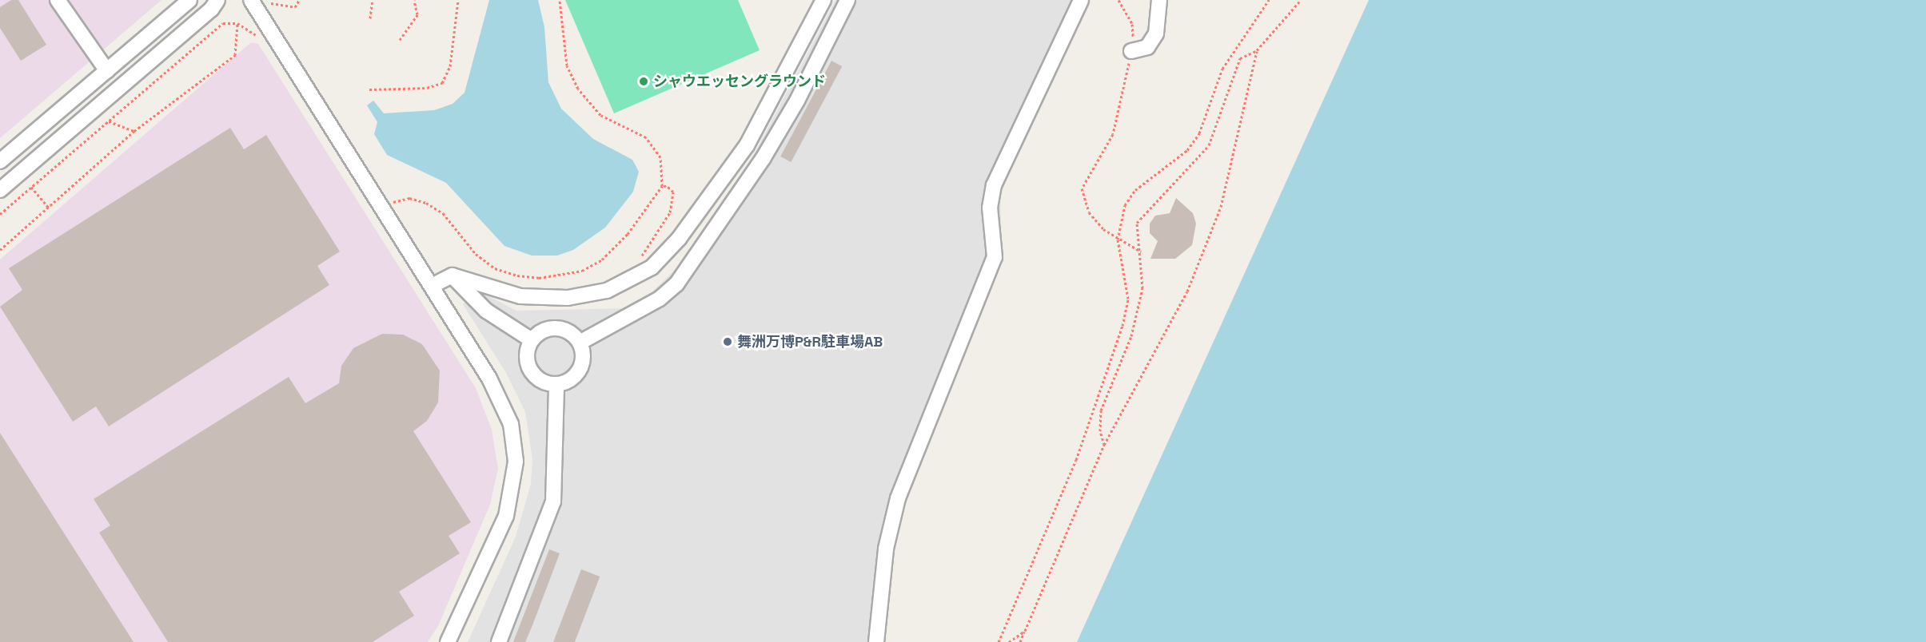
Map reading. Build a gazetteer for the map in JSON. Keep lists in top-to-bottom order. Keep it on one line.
{"places":["シャウエッセングラウンド","舞洲万博P&R駐車場AB"]}
